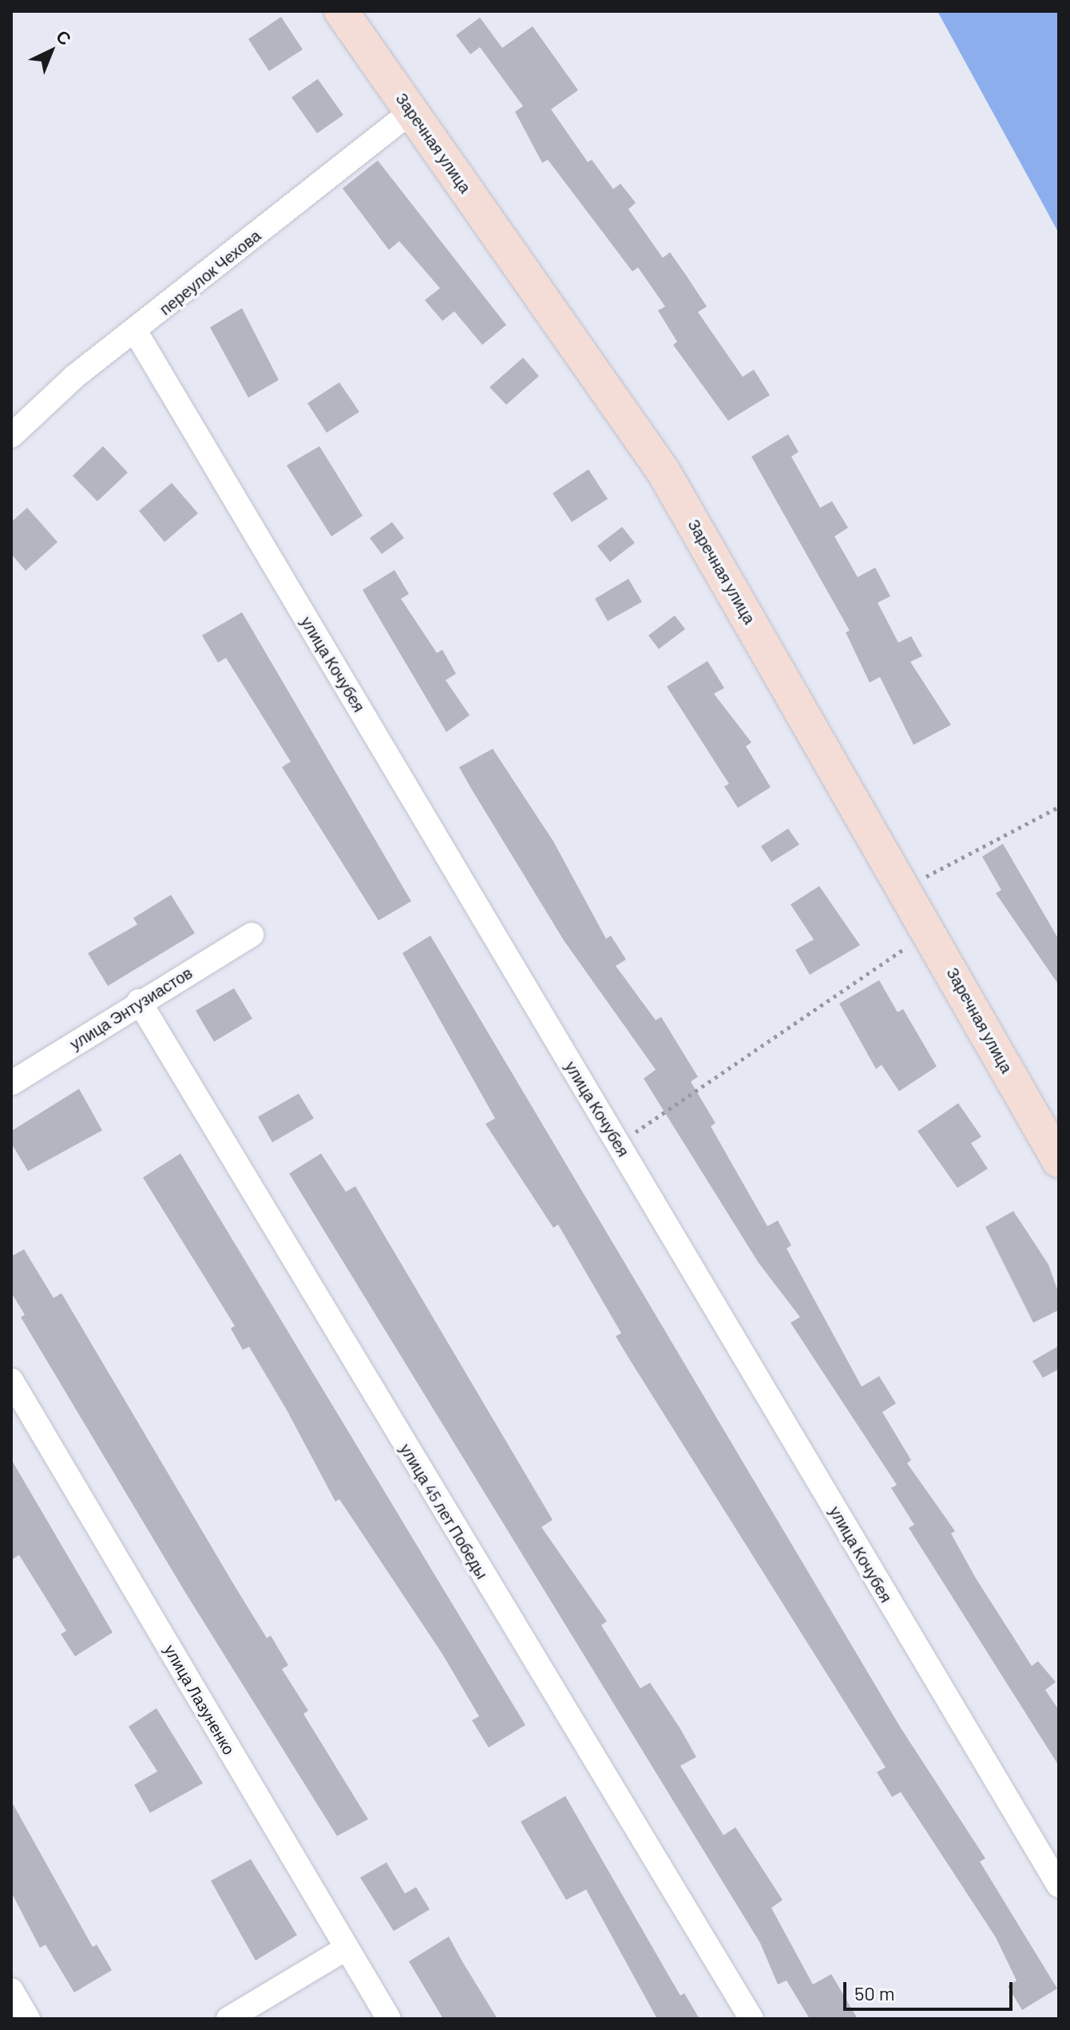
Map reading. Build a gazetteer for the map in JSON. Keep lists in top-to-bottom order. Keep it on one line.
{"streets":{"main road":["Заречная улица"],"street":["переулок Чехова","улица Кочубея","улица Энтузиастов","улица 45 лет Победы","улица Лазуненко"]},"crossings":[["Заречная улица","переулок Чехова"],["переулок Чехова","улица Кочубея"],["улица Энтузиастов","улица 45 лет Победы"]],"scale_bar":"50 m","north":"top right"}
